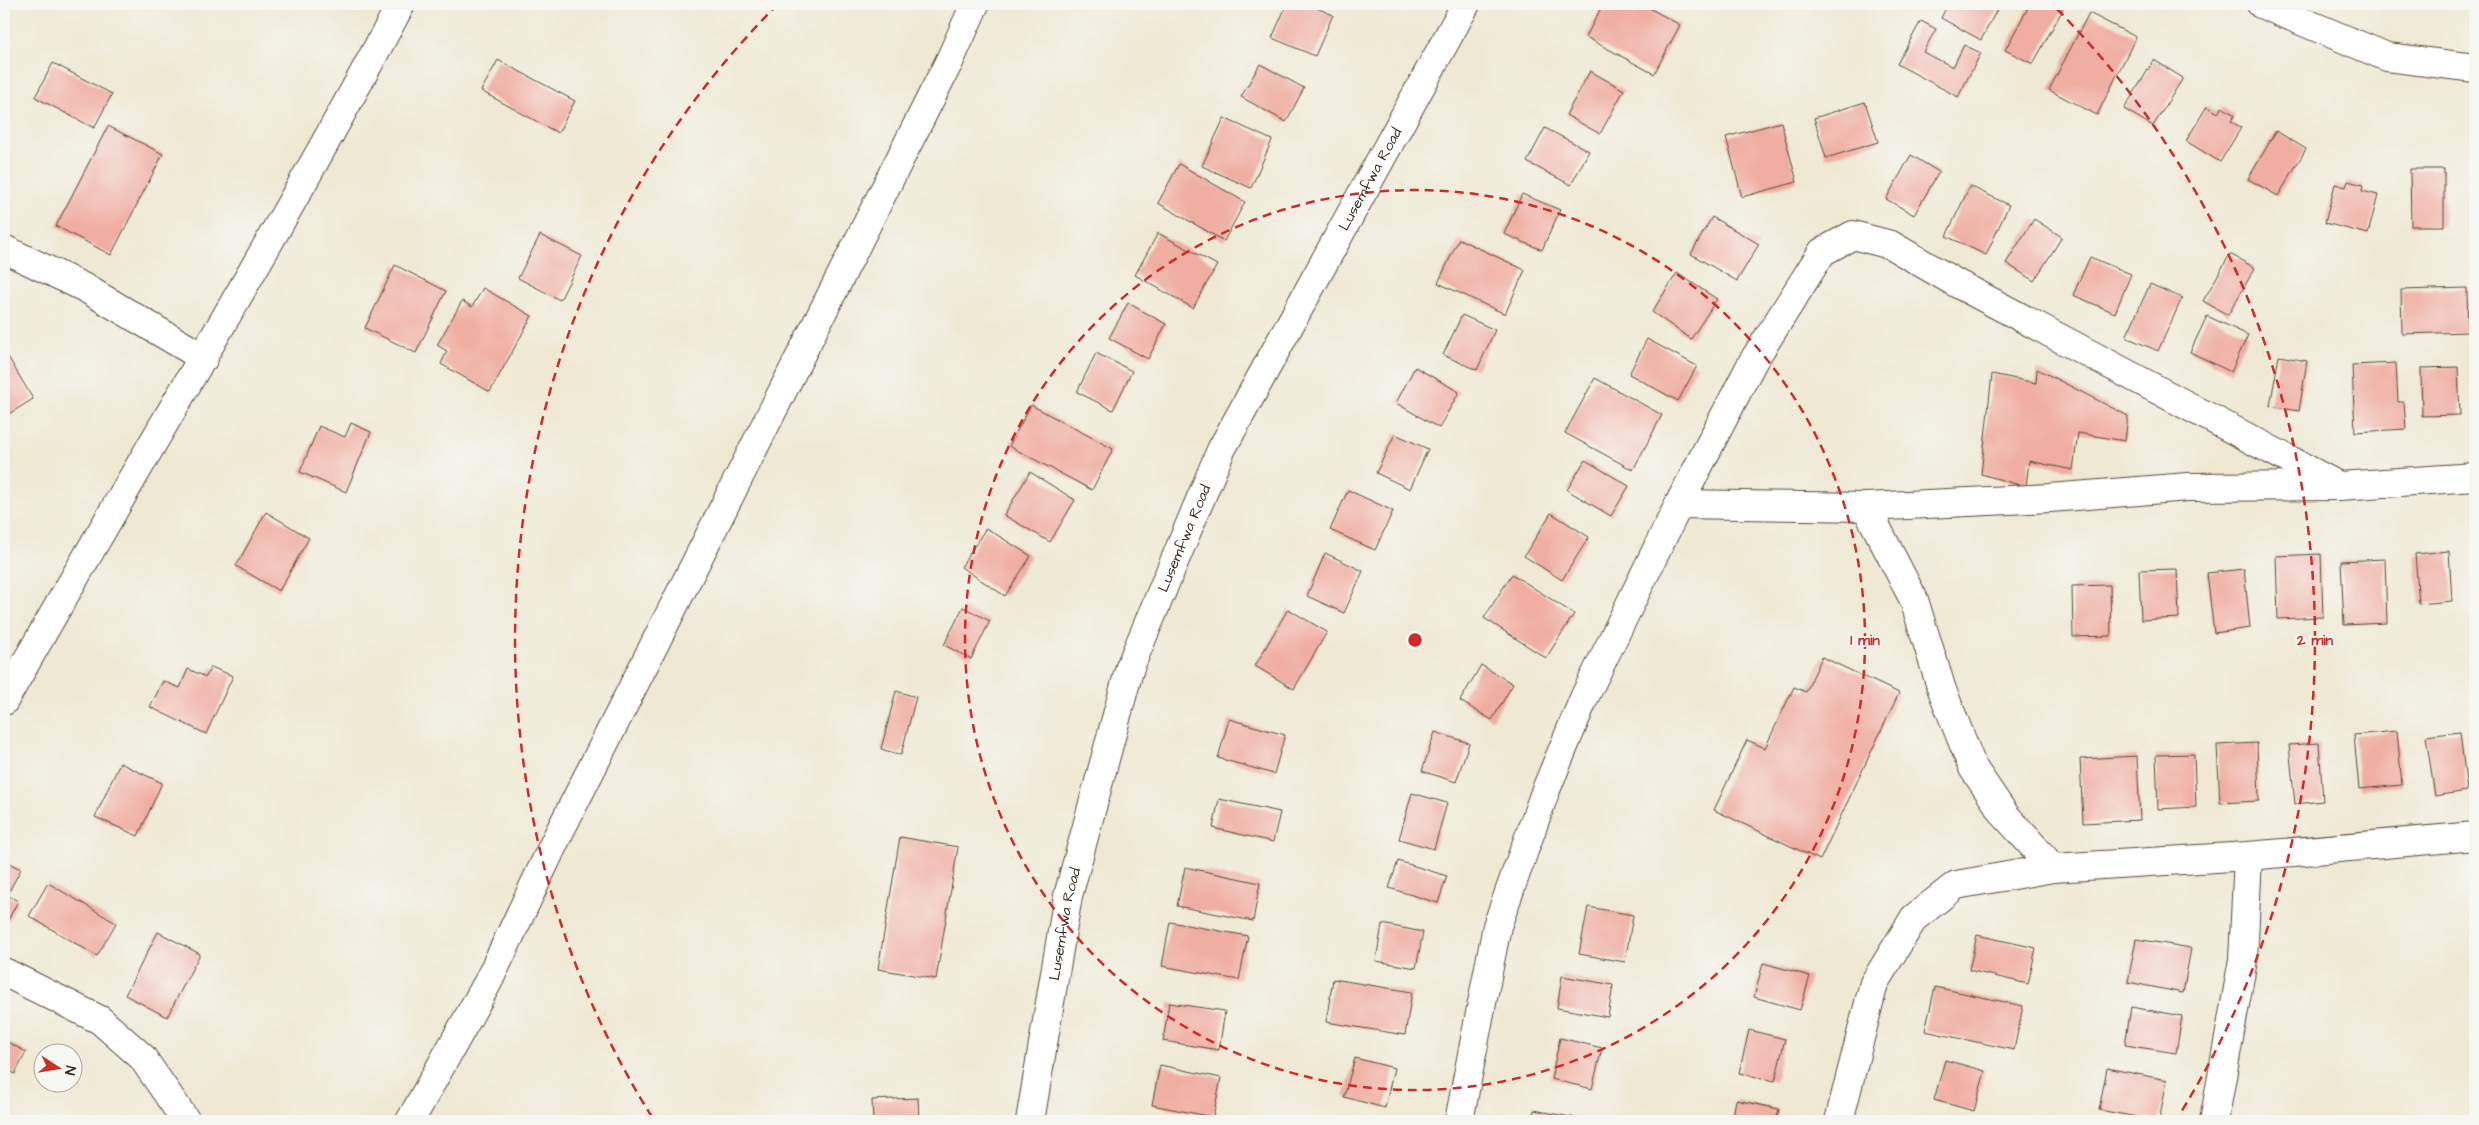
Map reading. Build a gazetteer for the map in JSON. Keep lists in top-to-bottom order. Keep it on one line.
{"streets":{"street":["Lusemfwa Road"]},"north":"right","rings":["1 min","2 min"]}
